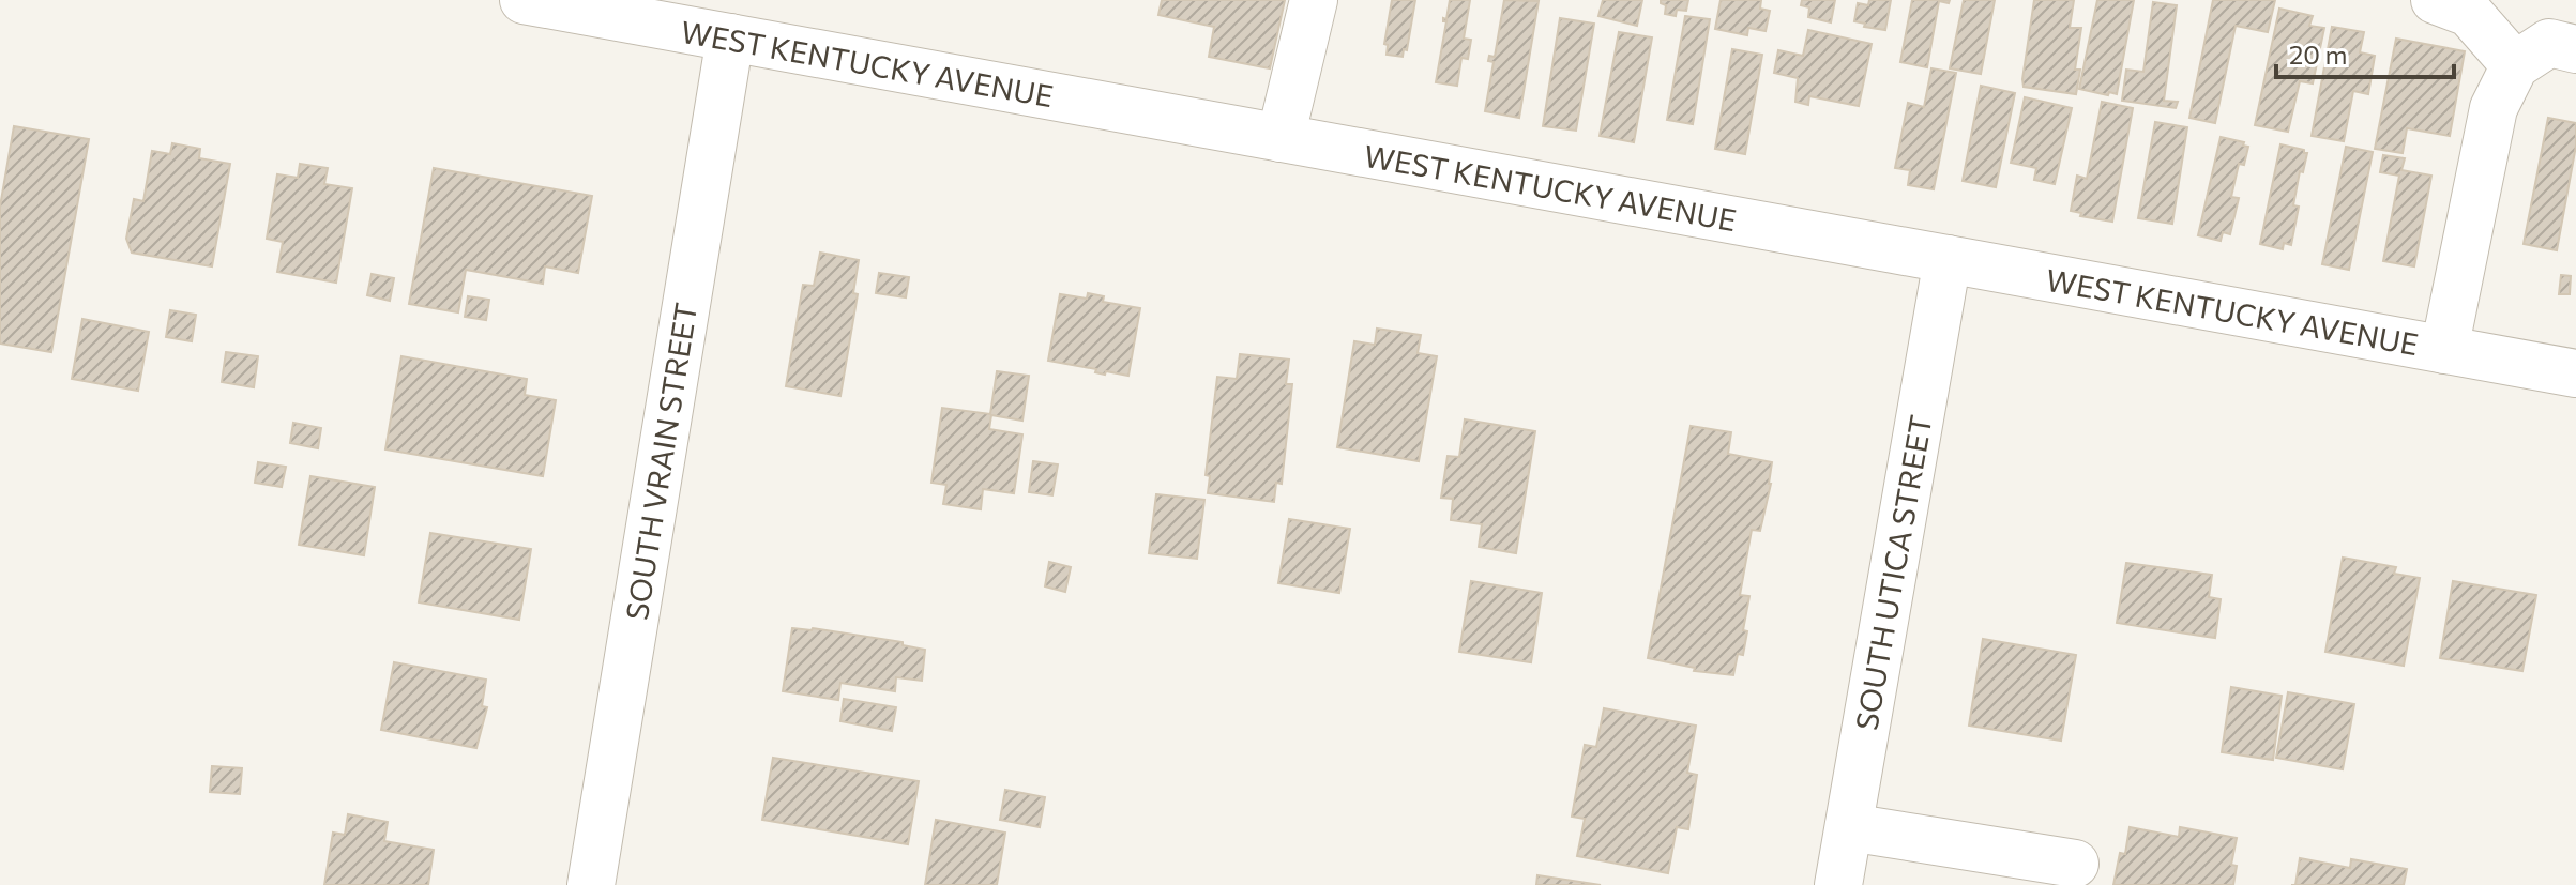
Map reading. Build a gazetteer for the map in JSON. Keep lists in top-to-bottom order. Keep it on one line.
{"streets":{"street":["WEST KENTUCKY AVENUE","SOUTH VRAIN STREET","SOUTH UTICA STREET"]},"crossings":[["WEST KENTUCKY AVENUE","SOUTH VRAIN STREET"],["WEST KENTUCKY AVENUE","SOUTH UTICA STREET"]],"scale_bar":"20 m"}
